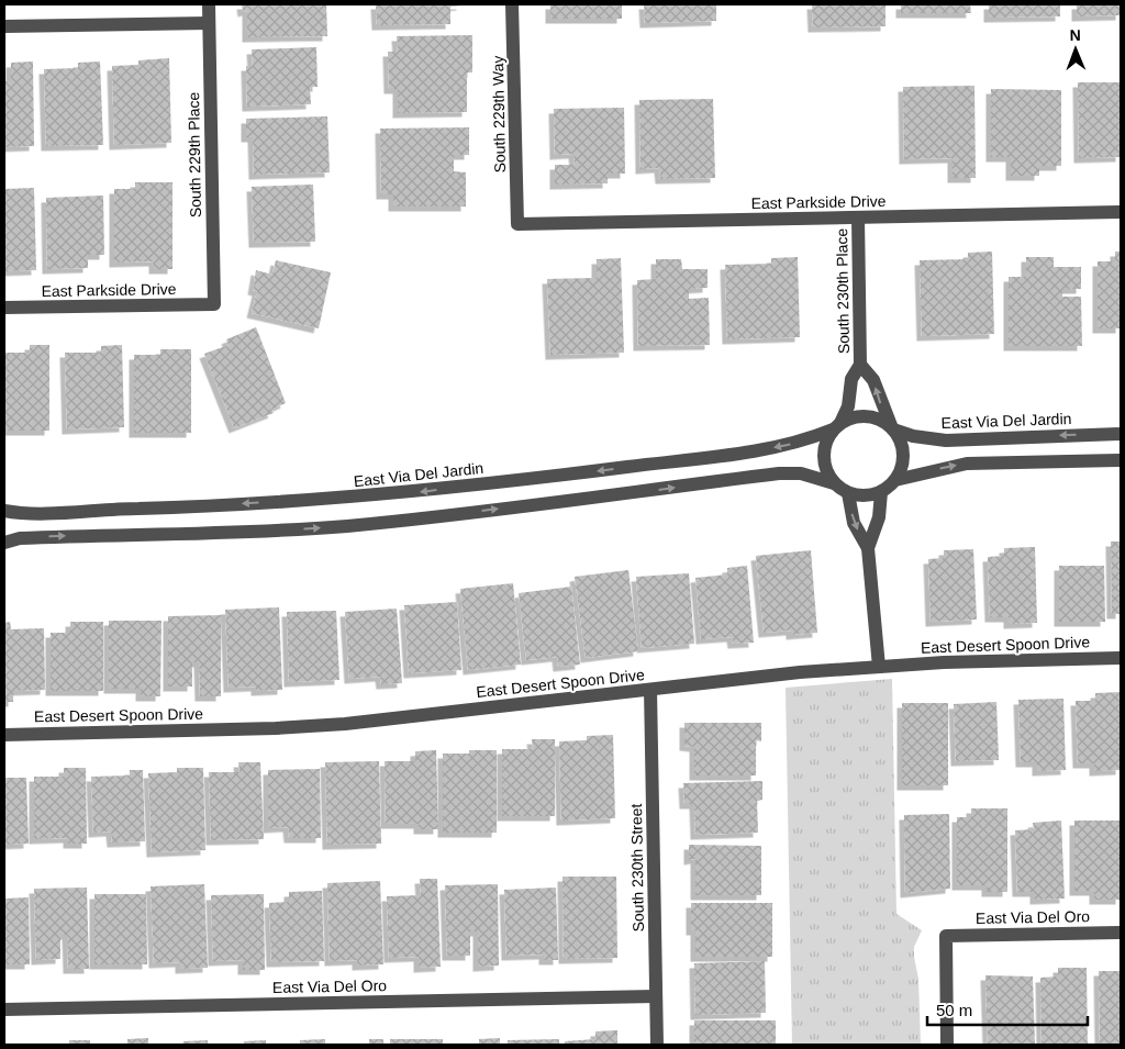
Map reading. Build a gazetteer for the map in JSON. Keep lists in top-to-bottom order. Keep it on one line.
{"streets":{"street":["South 229th Way","South 229th Place","East Parkside Drive","South 230th Place","East Via Del Jardin","East Desert Spoon Drive","South 230th Street","East Via Del Oro"]},"crossings":[["South 229th Way","East Parkside Drive"],["South 229th Place","East Parkside Drive"],["East Parkside Drive","South 230th Place"],["South 230th Place","East Via Del Jardin"],["East Desert Spoon Drive","South 230th Street"],["South 230th Street","East Via Del Oro"]],"scale_bar":"50 m","north":"top"}
